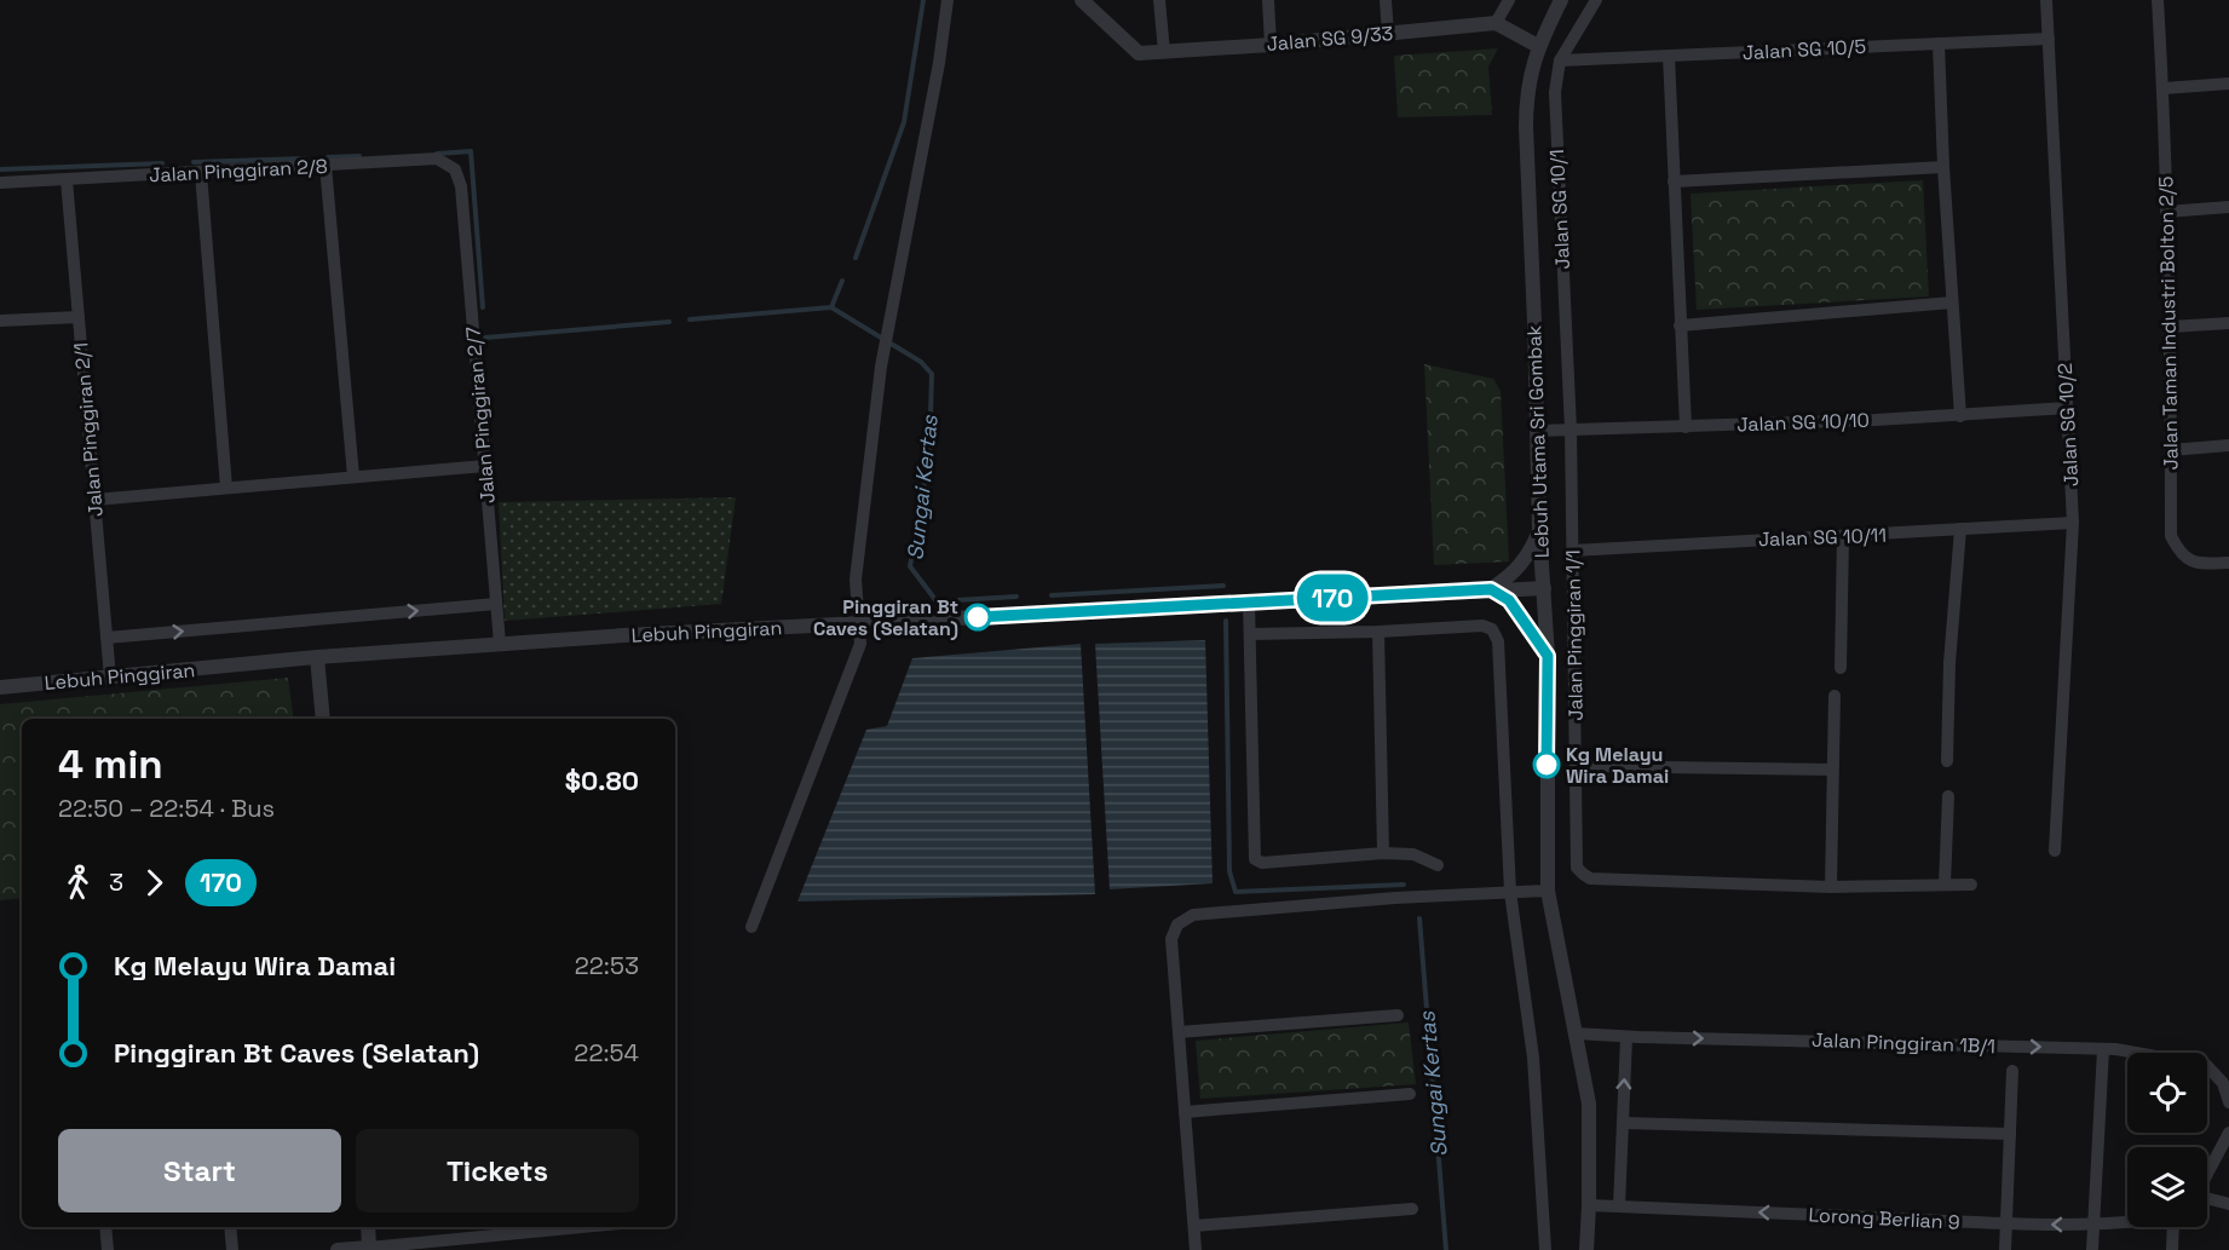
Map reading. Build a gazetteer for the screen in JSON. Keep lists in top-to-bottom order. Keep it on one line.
{"streets":{"street":["Jalan SG 9/33","Jalan SG 10/5","Jalan Pinggiran 2/8","Jalan SG 10/1","Jalan Taman Industri Bolton 2/5","Jalan Pinggiran 2/7","Jalan SG 10/10","Jalan SG 10/2","Jalan Pinggiran 2/1","Lebuh Utama Sri Gombak","Jalan SG 10/11","Lebuh Pinggiran","Jalan Pinggiran 1/1","Jalan Pinggiran 1B/1","Lorong Berlian 9"]},"crossings":[["Jalan SG 10/5","Jalan SG 10/1"],["Jalan SG 10/5","Jalan SG 10/2"],["Jalan Pinggiran 2/8","Jalan Pinggiran 2/7"],["Jalan Pinggiran 2/8","Jalan Pinggiran 2/1"],["Jalan SG 10/1","Jalan SG 10/10"],["Jalan SG 10/1","Jalan Pinggiran 1/1"],["Jalan Pinggiran 2/7","Lebuh Pinggiran"],["Jalan SG 10/10","Jalan SG 10/2"],["Jalan SG 10/10","Lebuh Utama Sri Gombak"],["Jalan SG 10/10","Jalan Pinggiran 1/1"],["Jalan SG 10/2","Jalan SG 10/11"],["Jalan Pinggiran 2/1","Lebuh Pinggiran"],["Lebuh Utama Sri Gombak","Lebuh Pinggiran"],["Lebuh Utama Sri Gombak","Jalan Pinggiran 1B/1"],["Lebuh Utama Sri Gombak","Lorong Berlian 9"],["Jalan SG 10/11","Jalan Pinggiran 1/1"]],"water":["Sungai Kertas"],"places":["Pinggiran Bt Caves (Selatan)","Kg Melayu Wira Damai"],"lines":["bus line 170"],"page":{"on_map":"170","heading":["4 min","22:50 – 22:54 · Bus","$0.80"],"legs":["3","170"],"list":[{"name":"Kg Melayu Wira Damai","value":"22:53"},{"name":"Pinggiran Bt Caves (Selatan)","value":"22:54"}],"buttons":["Start","Tickets"]}}
